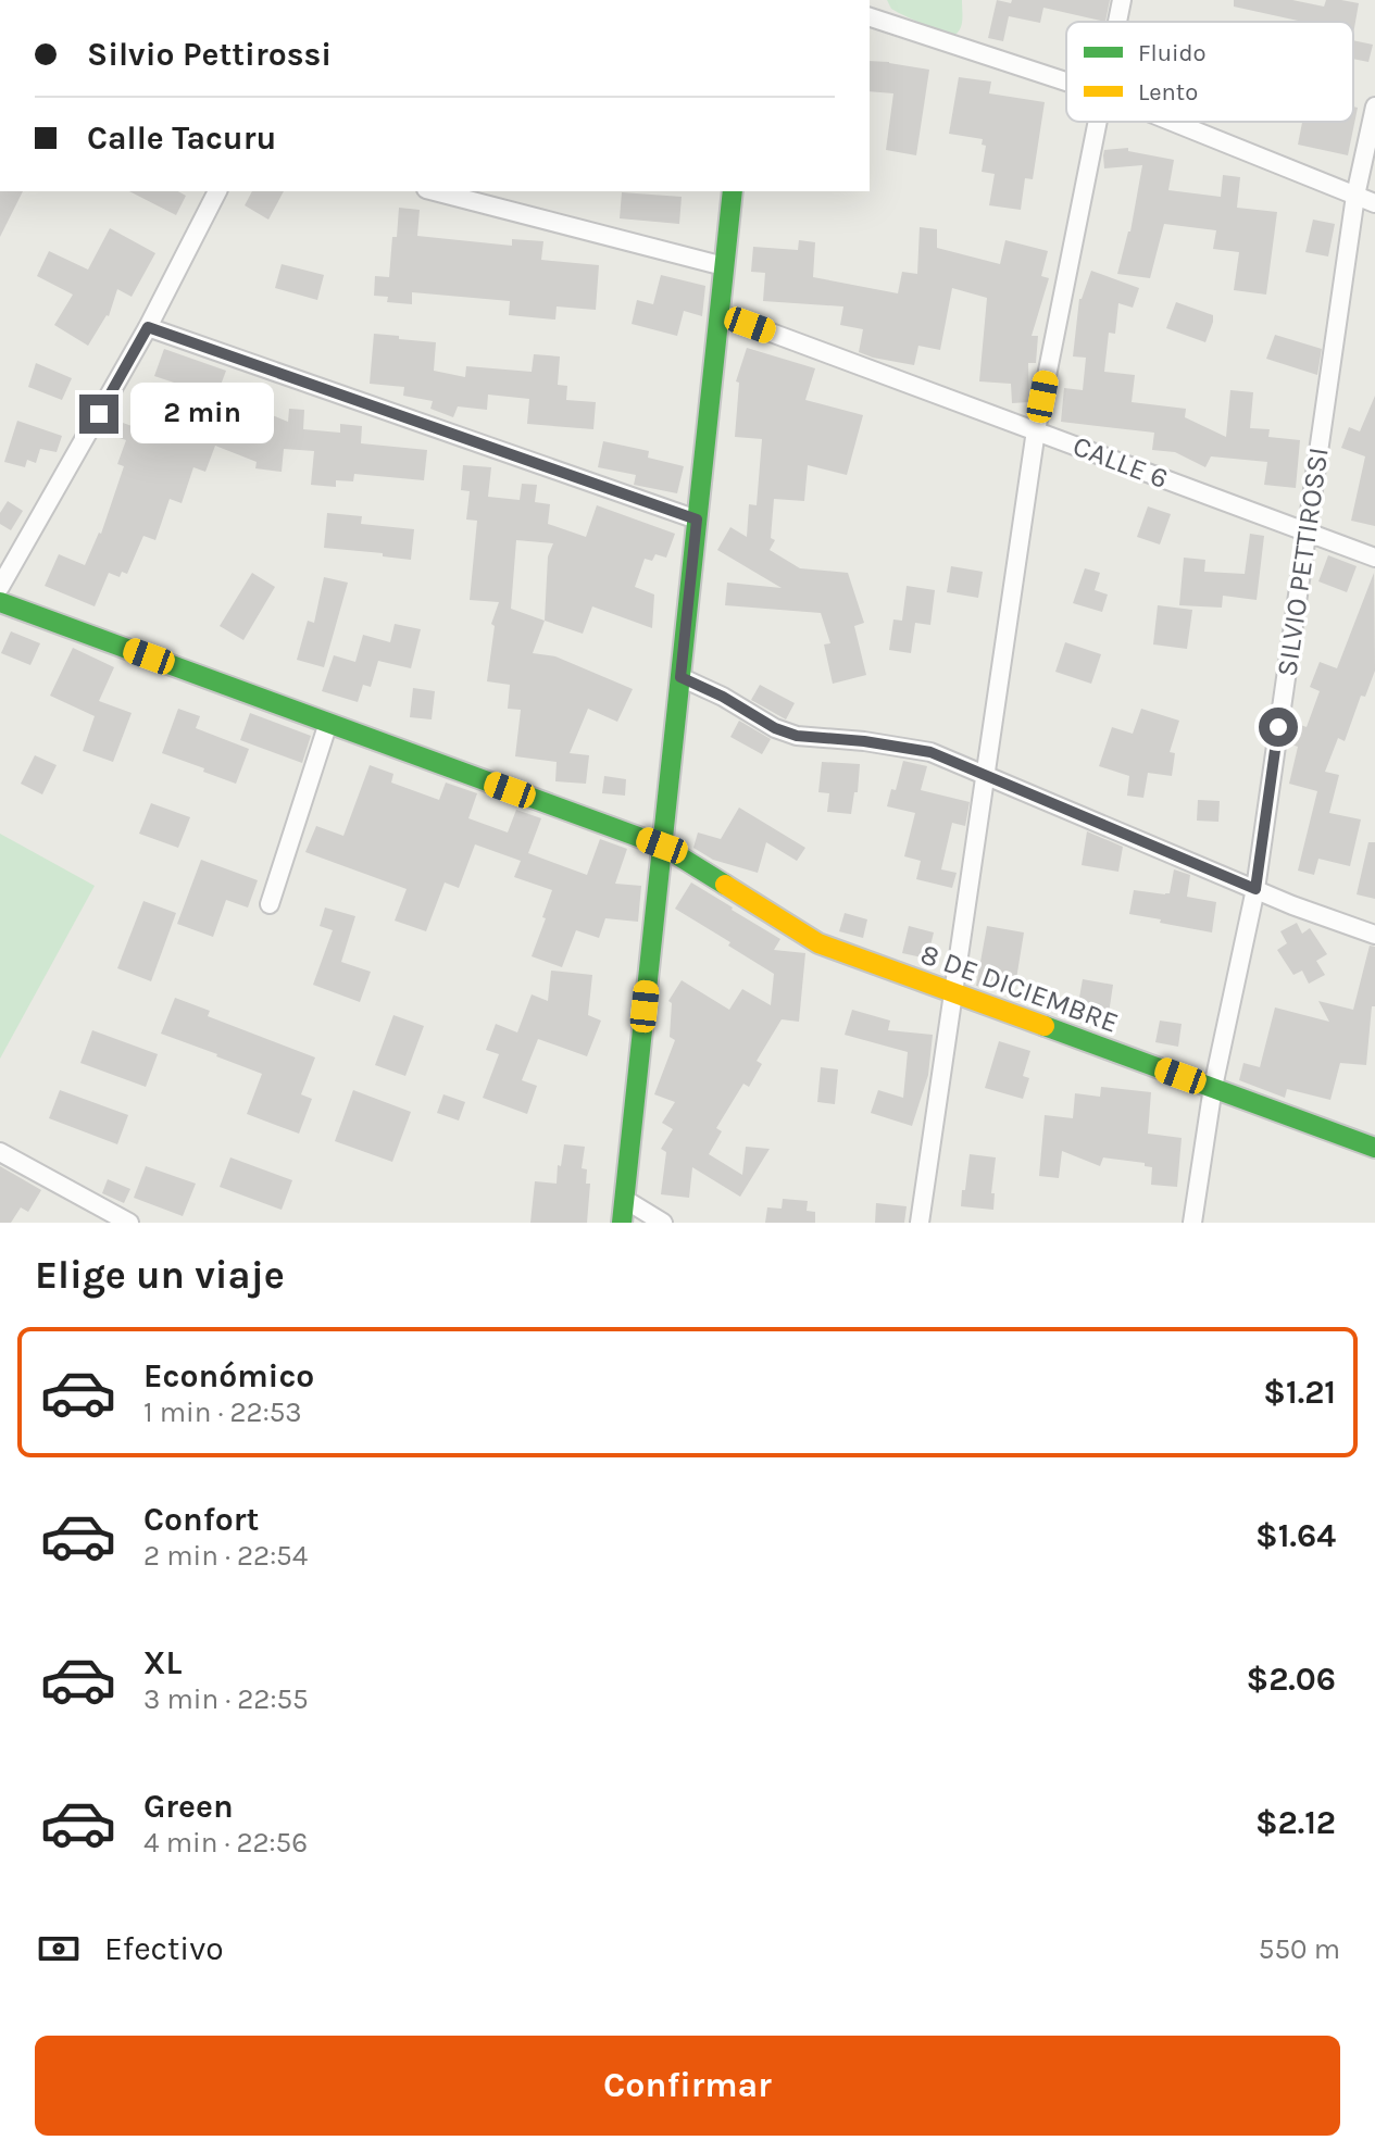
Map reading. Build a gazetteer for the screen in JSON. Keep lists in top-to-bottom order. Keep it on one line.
{"streets":{"street":["CALLE 6","SILVIO PETTIROSSI","8 DE DICIEMBRE"]},"crossings":[["CALLE 6","SILVIO PETTIROSSI"],["SILVIO PETTIROSSI","8 DE DICIEMBRE"]],"legend":["Fluido","Lento"],"page":{"banner":["Silvio Pettirossi","Calle Tacuru"],"bubble":"2 min","heading":"Elige un viaje","list":[{"name":"Económico","note":"1 min · 22:53","value":"$1.21"},{"name":"Confort","note":"2 min · 22:54","value":"$1.64"},{"name":"XL","note":"3 min · 22:55","value":"$2.06"},{"name":"Green","note":"4 min · 22:56","value":"$2.12"}],"pay":["Efectivo","550 m"],"buttons":"Confirmar"}}
